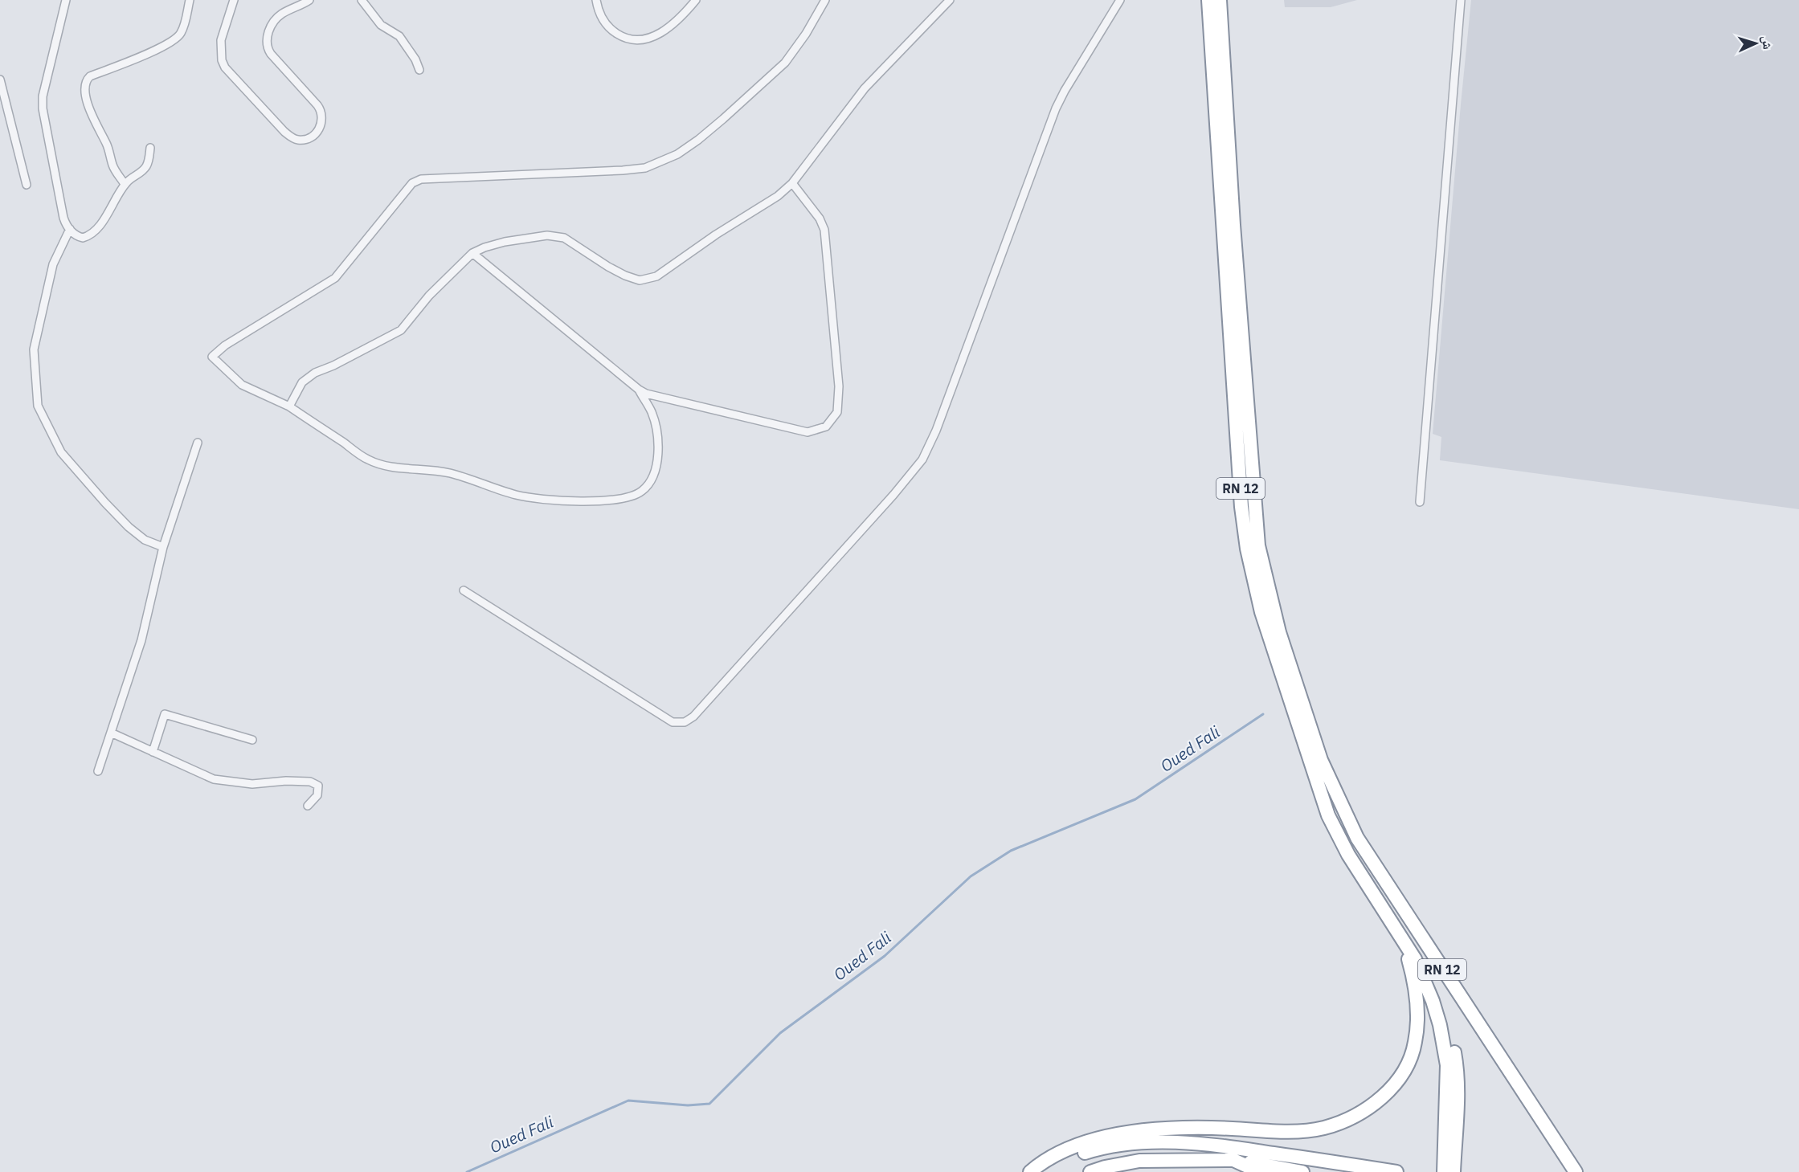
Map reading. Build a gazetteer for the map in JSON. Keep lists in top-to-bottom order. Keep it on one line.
{"streets":{"highway":["RN 12"]},"water":["Oued Fali"],"north":"right"}
